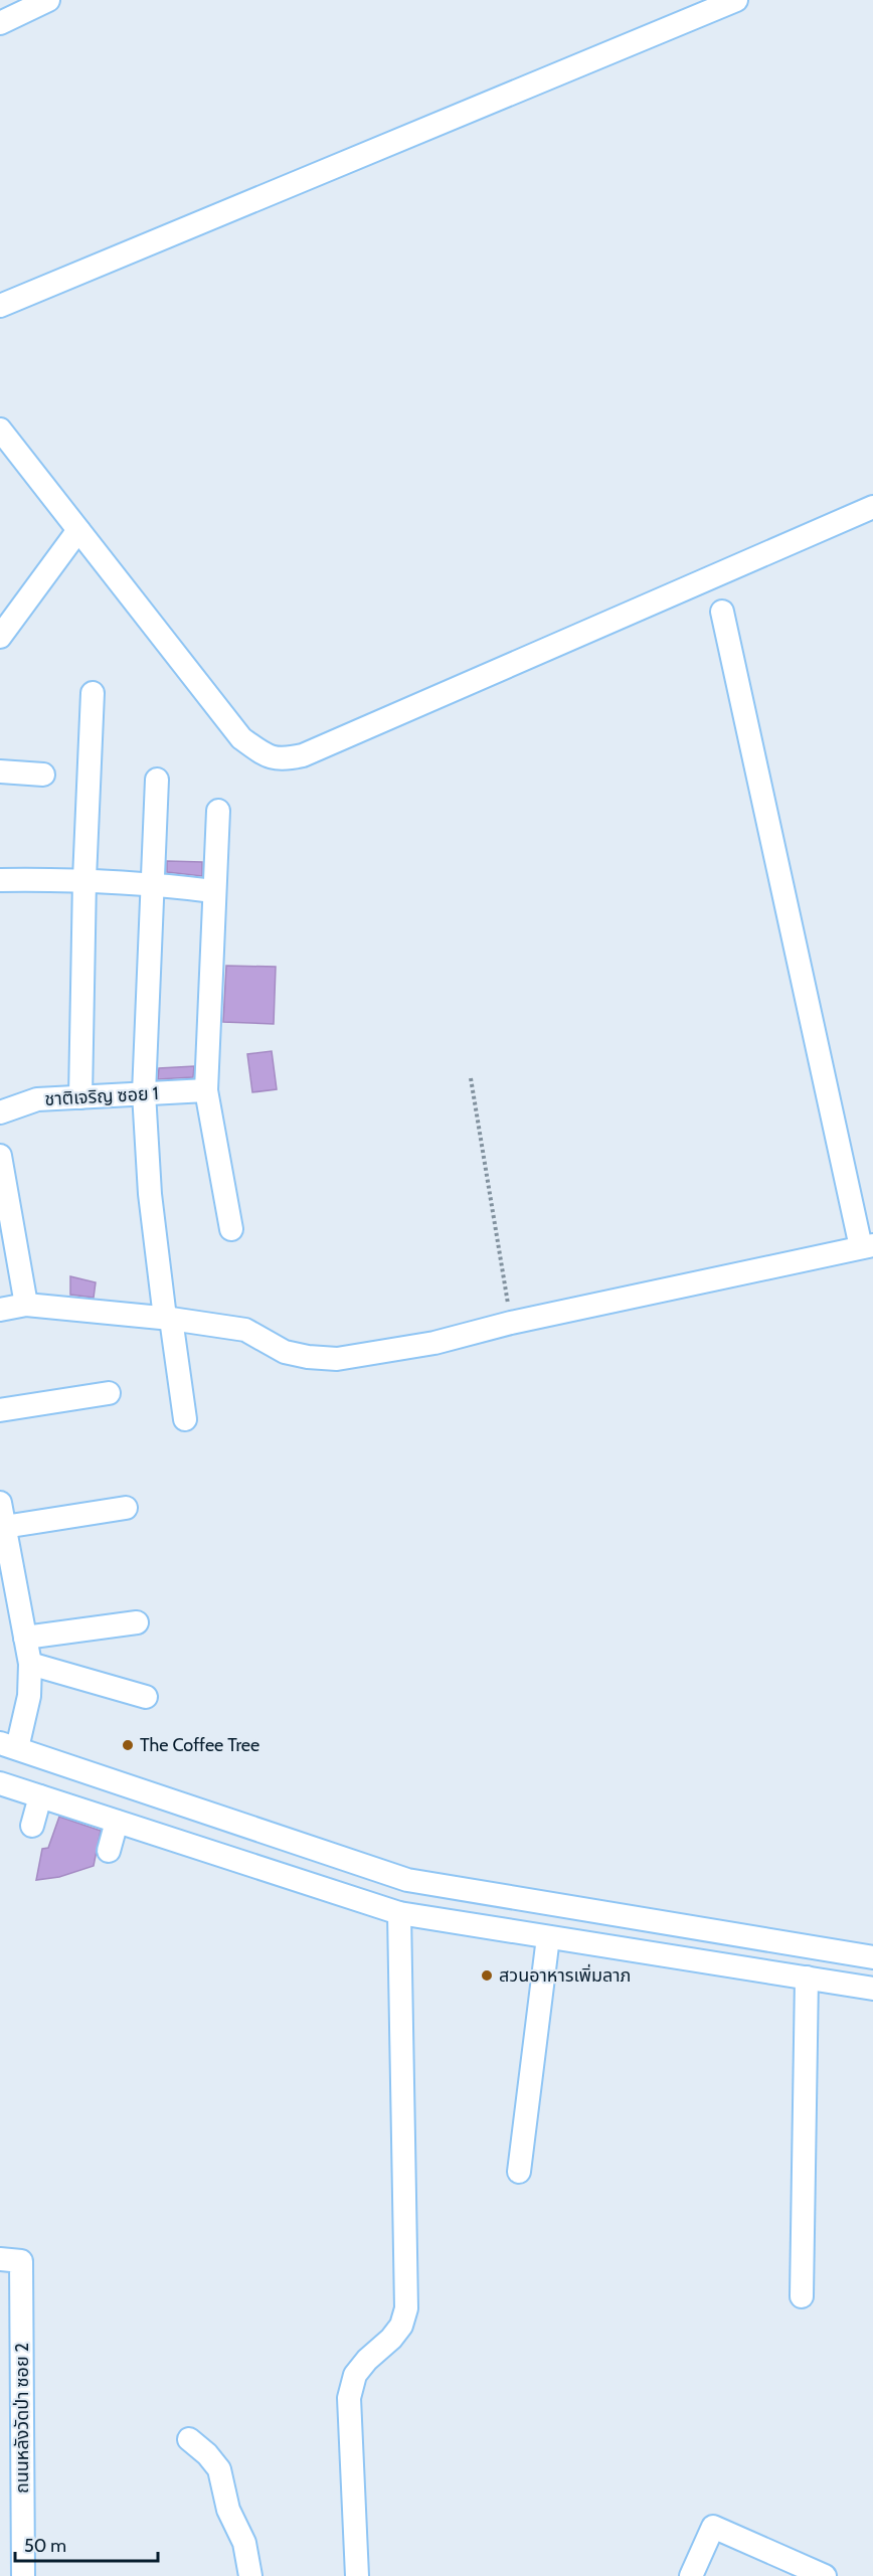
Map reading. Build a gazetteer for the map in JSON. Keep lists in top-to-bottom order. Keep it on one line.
{"streets":{"street":["ชาติเจริญ ซอย 1","ถนนหลังวัดป่า ซอย 2"]},"places":["The Coffee Tree","สวนอาหารเพิ่มลาภ"],"scale_bar":"50 m"}
